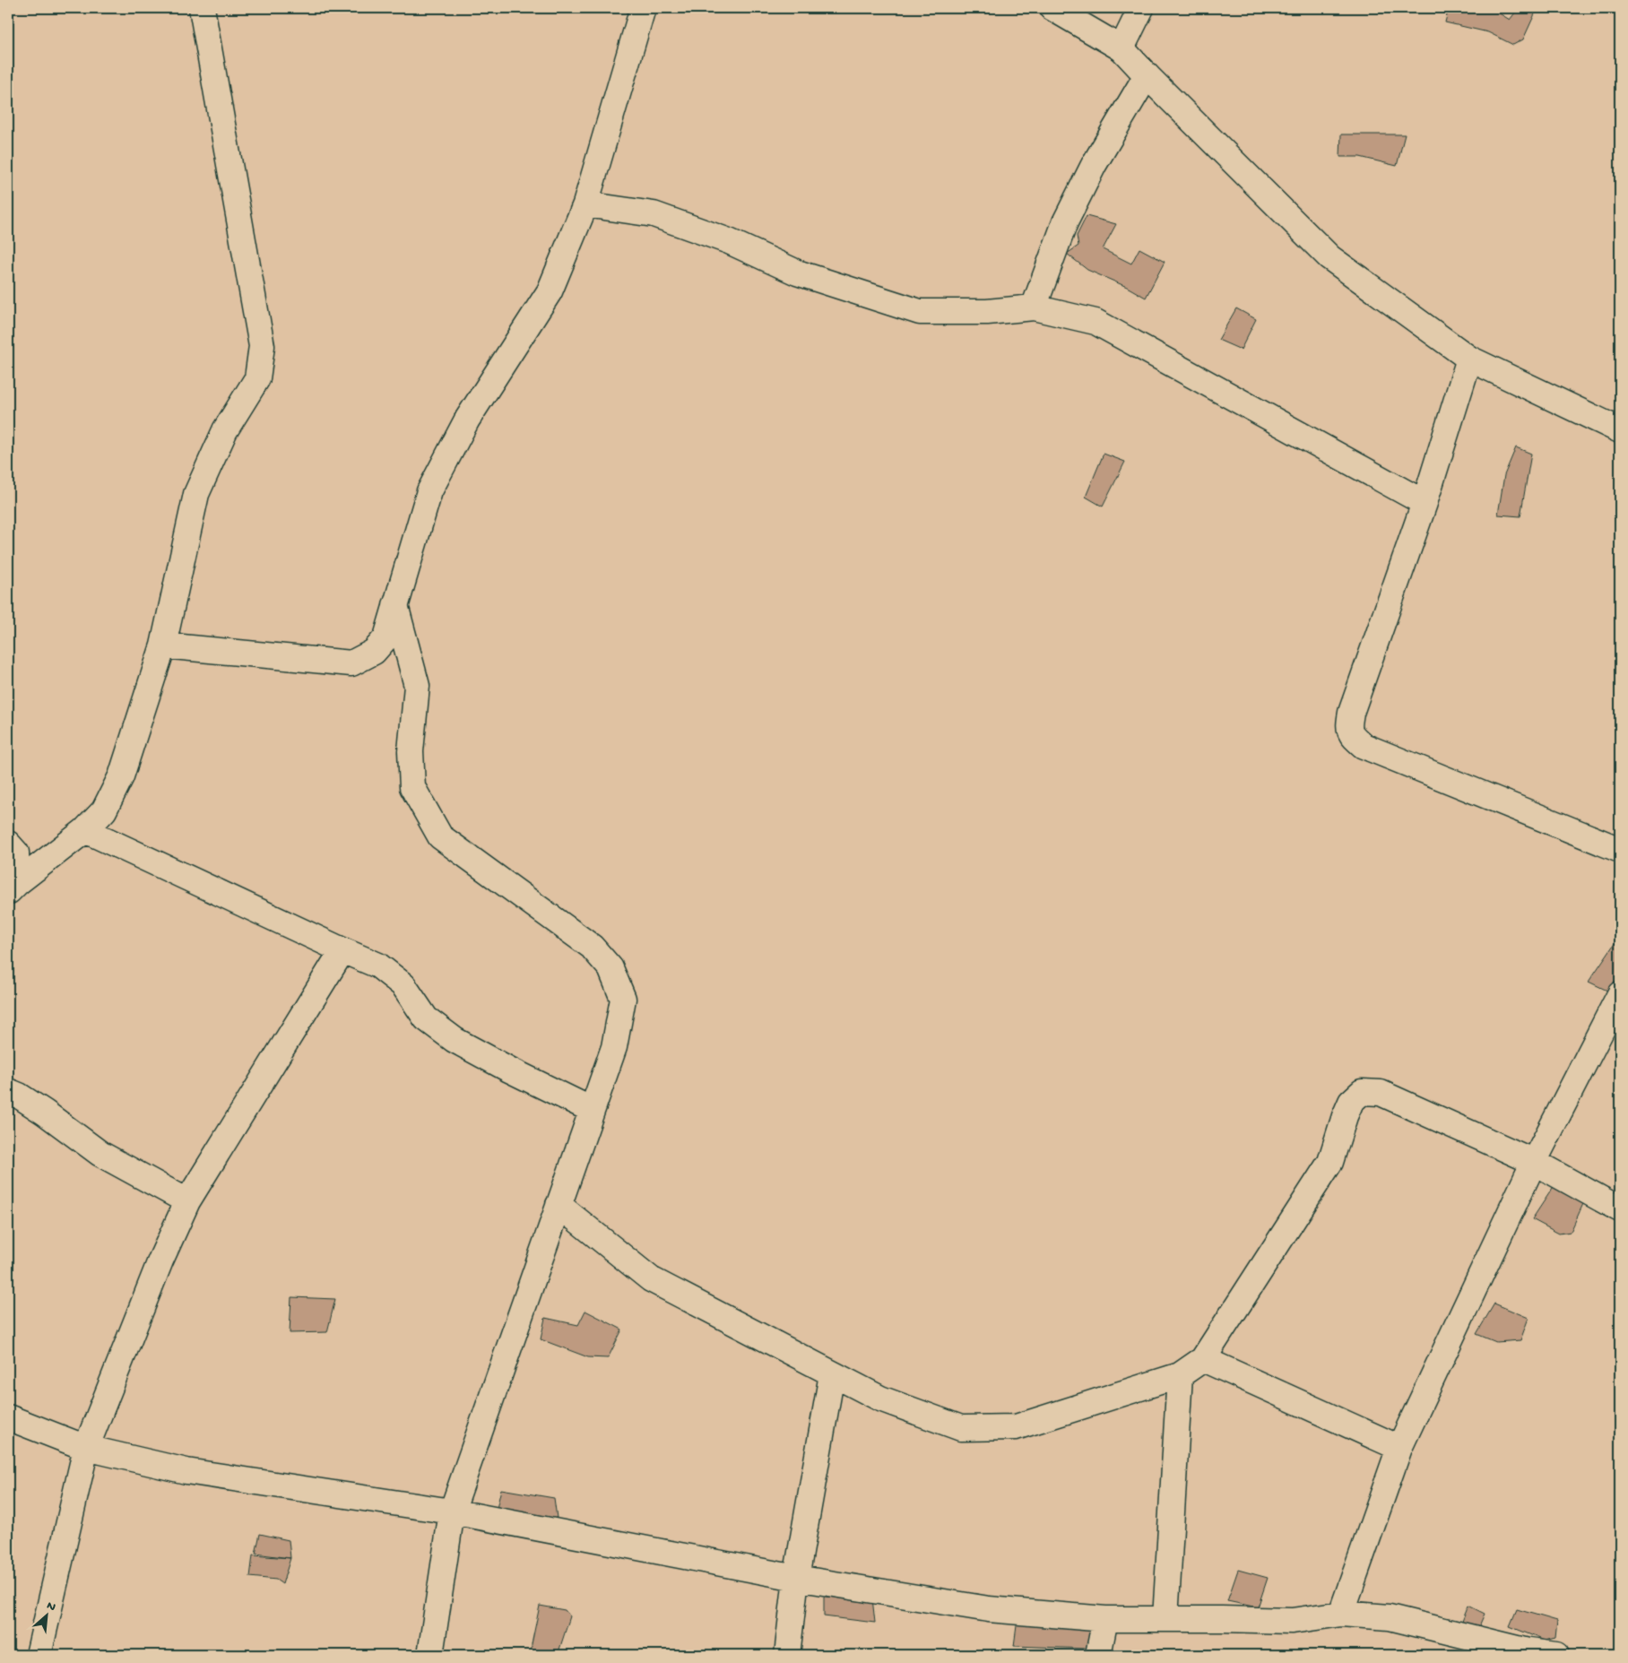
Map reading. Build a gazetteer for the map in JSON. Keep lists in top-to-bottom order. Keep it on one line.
{"north":"top right"}
